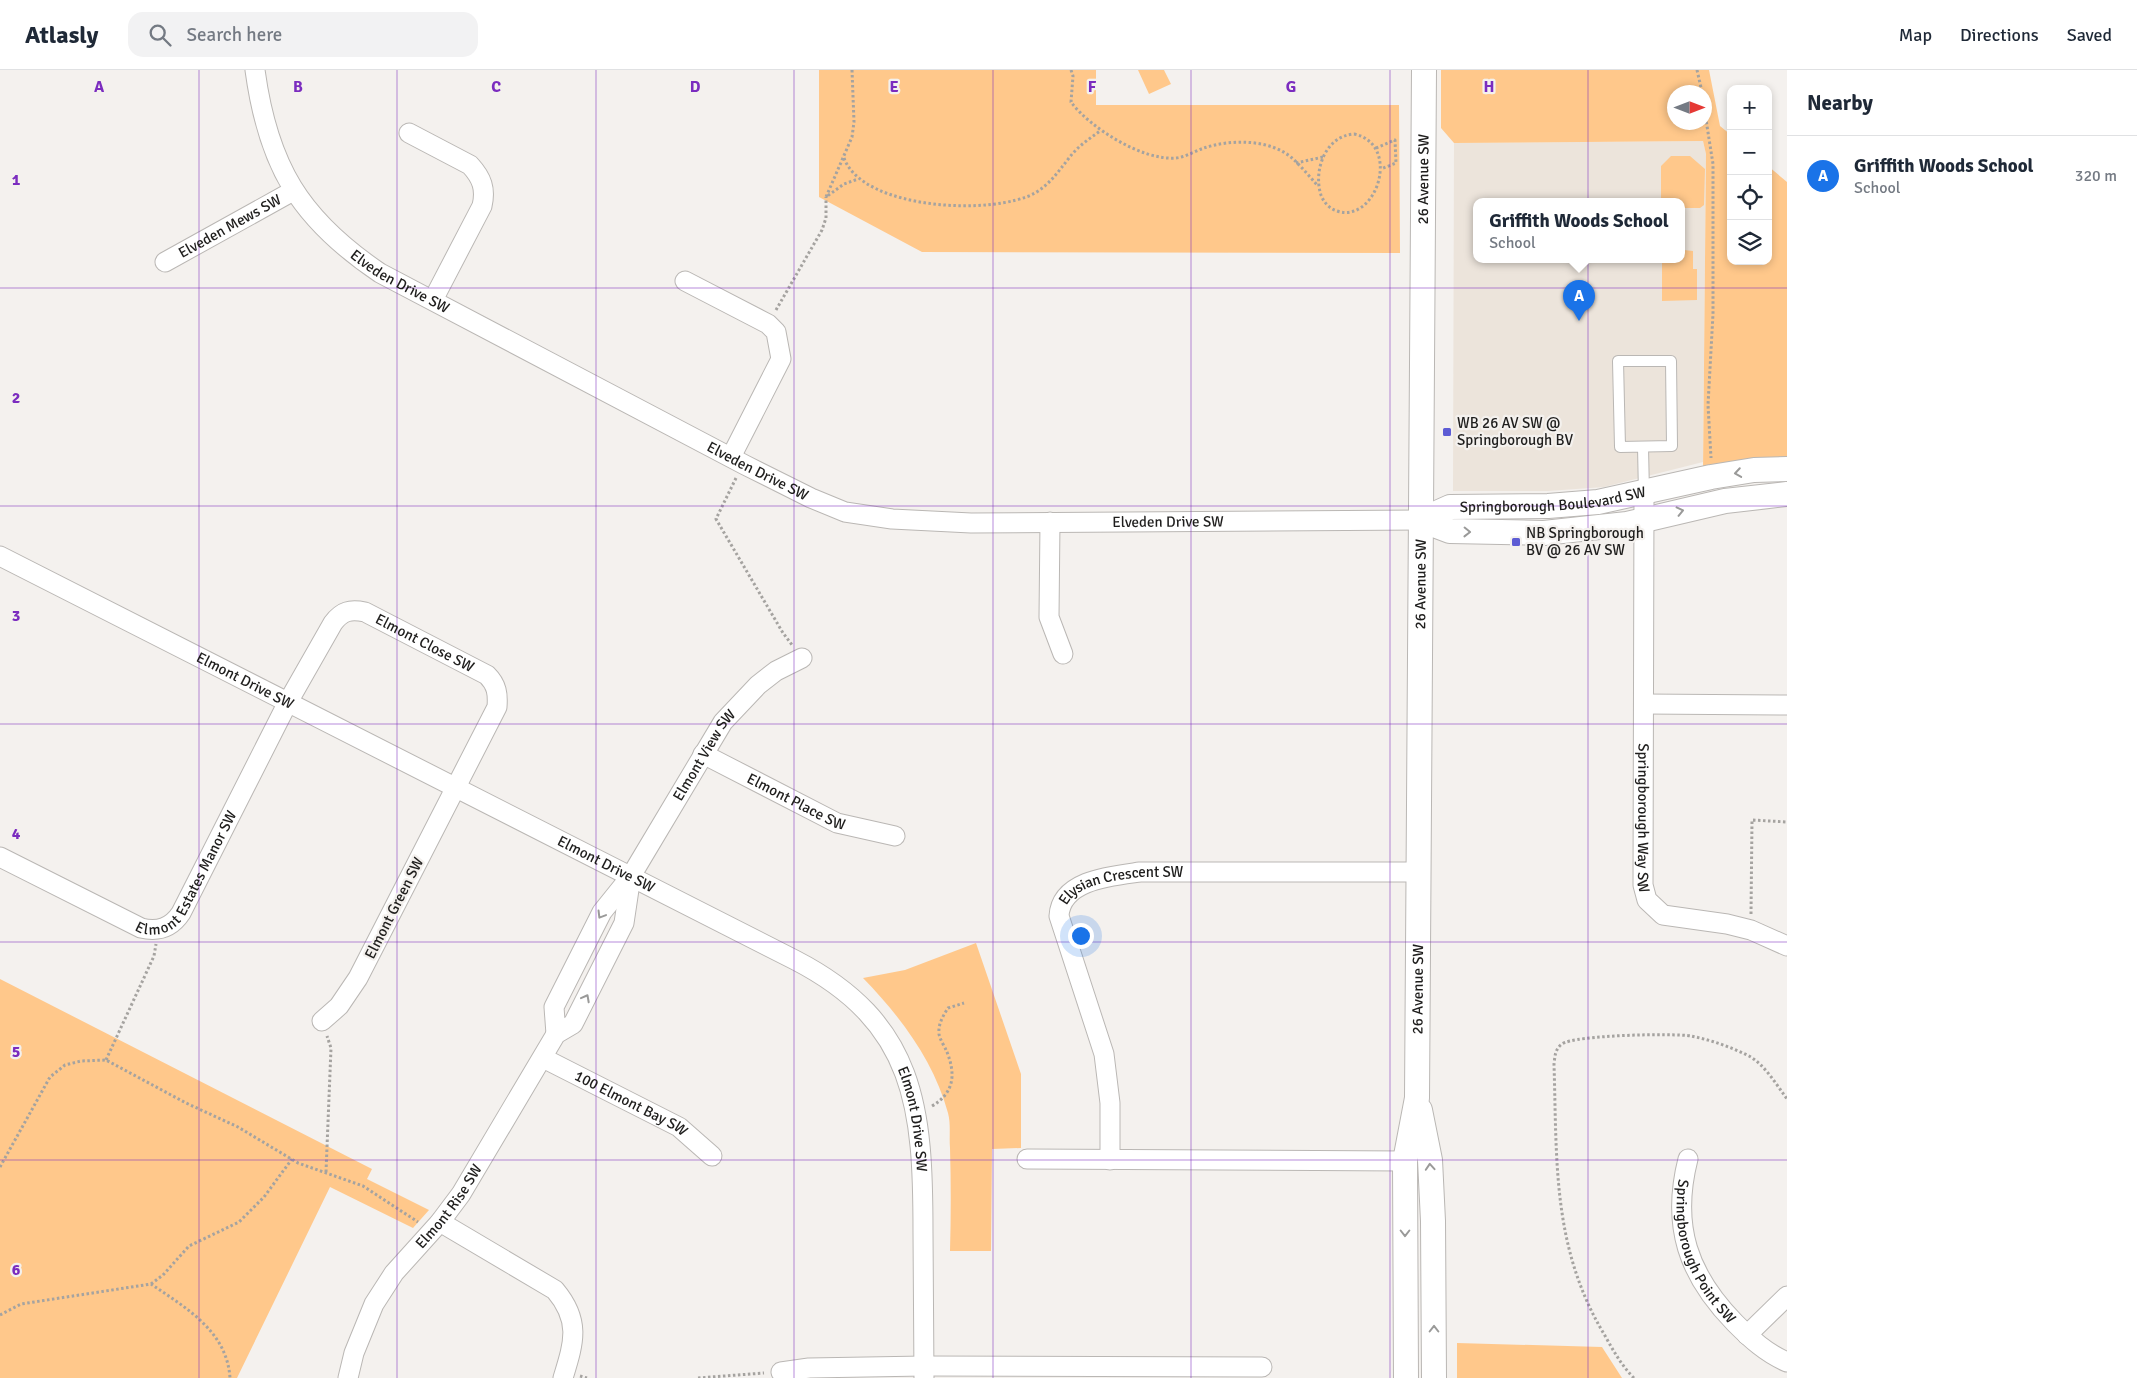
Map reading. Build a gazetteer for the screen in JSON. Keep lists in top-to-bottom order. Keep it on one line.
{"streets":{"street":["26 Avenue SW","Elveden Mews SW","Elveden Drive SW","Springborough Boulevard SW","Elmont Close SW","Elmont Drive SW","Elmont View SW","Elmont Place SW","Springborough Way SW","Elmont Estates Manor SW","Elysian Crescent SW","Elmont Green SW","100 Elmont Bay SW","Elmont Rise SW","Springborough Point SW"]},"crossings":[["26 Avenue SW","Elveden Drive SW"],["26 Avenue SW","Springborough Boulevard SW"],["26 Avenue SW","Elysian Crescent SW"],["Elveden Mews SW","Elveden Drive SW"],["Elveden Drive SW","Springborough Boulevard SW"],["Springborough Boulevard SW","Springborough Way SW"],["Elmont Close SW","Elmont Drive SW"],["Elmont Close SW","Elmont Estates Manor SW"],["Elmont Close SW","Elmont Green SW"],["Elmont Drive SW","Elmont View SW"],["Elmont Drive SW","Elmont Estates Manor SW"],["Elmont Drive SW","Elmont Green SW"],["Elmont Drive SW","Elmont Rise SW"],["Elmont View SW","Elmont Place SW"],["Elmont View SW","Elmont Rise SW"],["100 Elmont Bay SW","Elmont Rise SW"]],"places":{"transit":["WB 26 AV SW @ Springborough BV","NB Springborough BV @ 26 AV SW"]},"north":"right","page":{"header":"Atlasly","search":"Search here","nav":["Map","Directions","Saved"],"heading":"Nearby","map_buttons":["+","−"],"list":[{"mark":"A","name":"Griffith Woods School","note":"School","value":"320 m"}],"popup":["Griffith Woods School","School"],"pins":"A"},"grid":{"columns":["A","B","C","D","E","F","G","H"],"rows":["1","2","3","4","5","6"]}}
